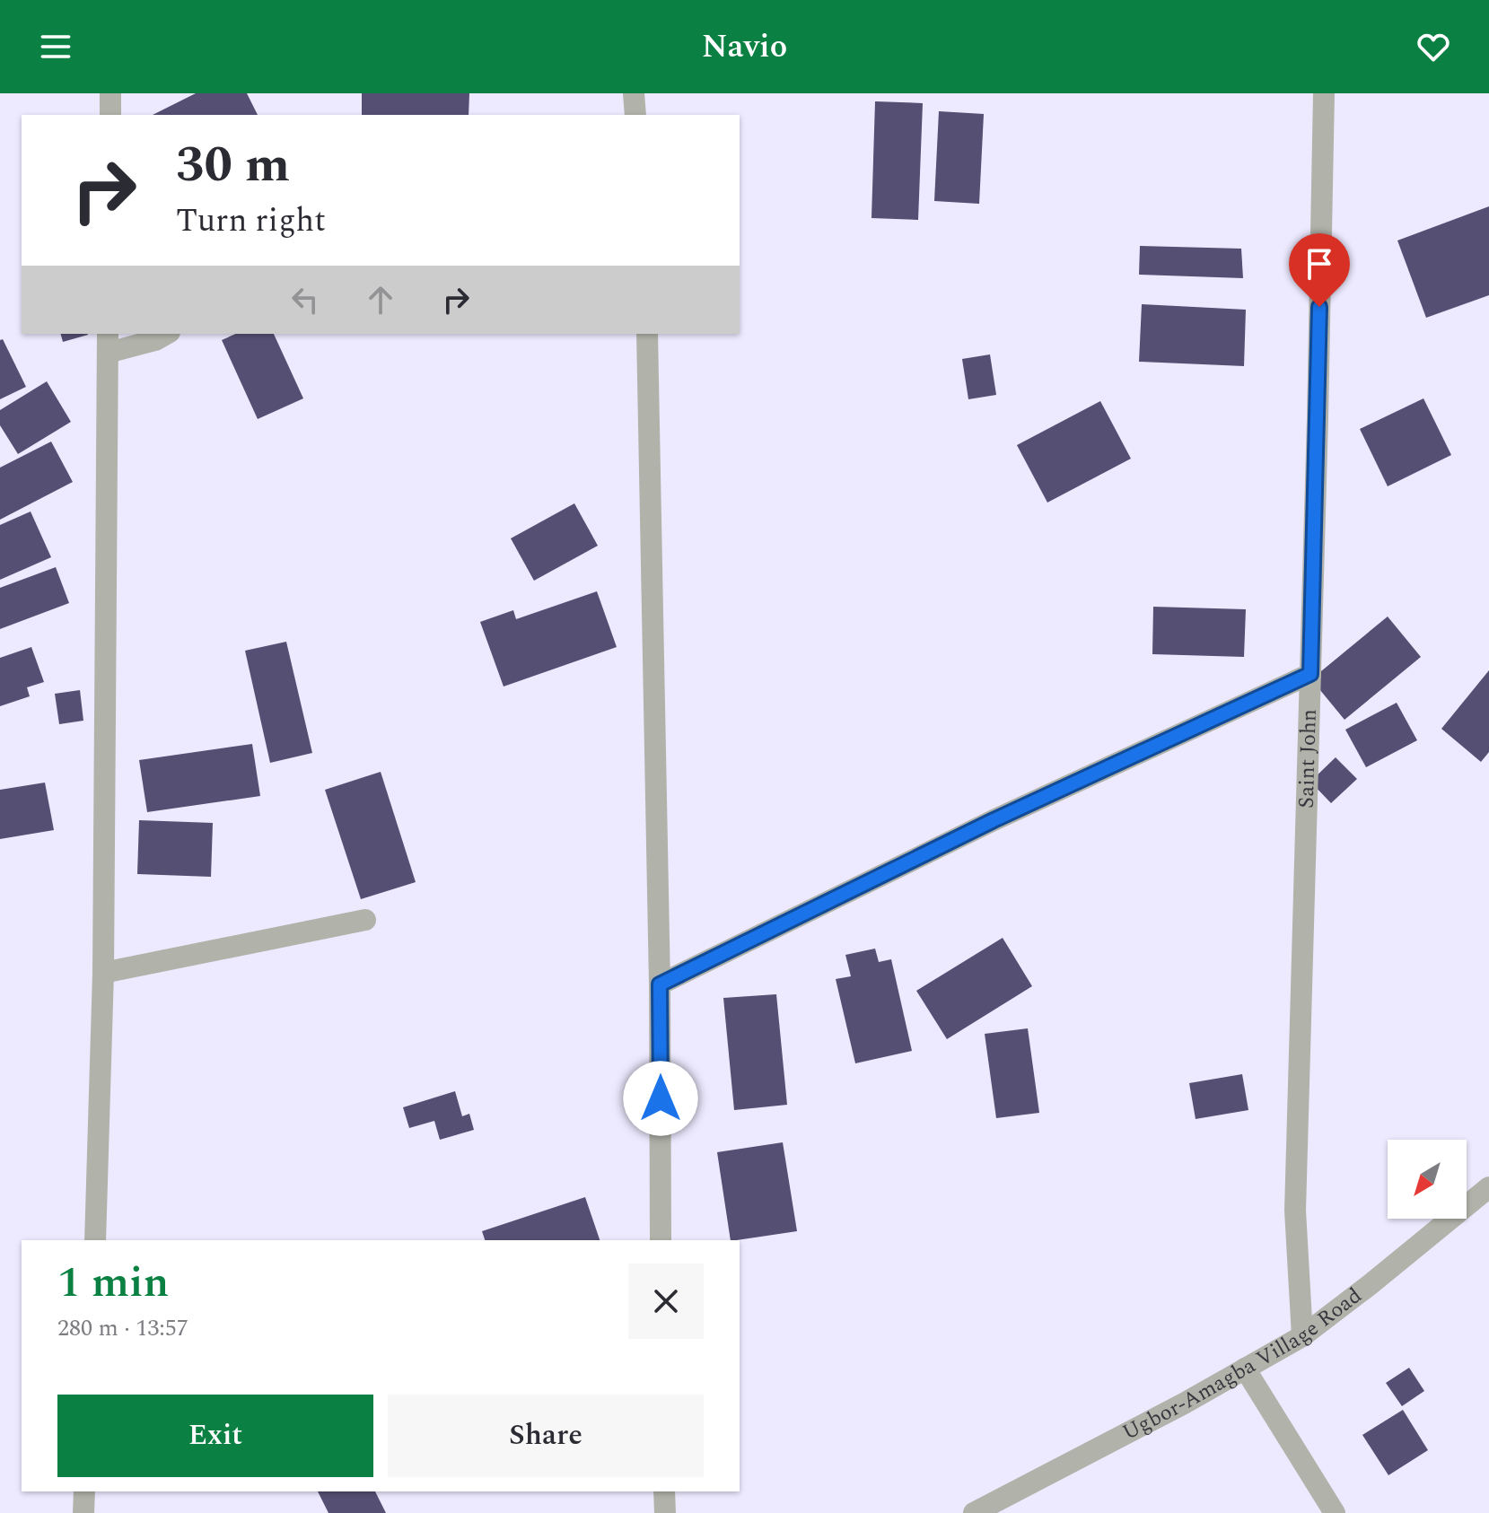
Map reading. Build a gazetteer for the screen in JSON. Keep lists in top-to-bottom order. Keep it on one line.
{"streets":{"street":["Saint John","Ugbor-Amagba Village Road"]},"crossings":[["Saint John","Ugbor-Amagba Village Road"]],"north":"bottom left","page":{"header":"Navio","turn":["30 m","Turn right"],"heading":["1 min","280 m · 13:57"],"buttons":["Exit","Share"]}}
